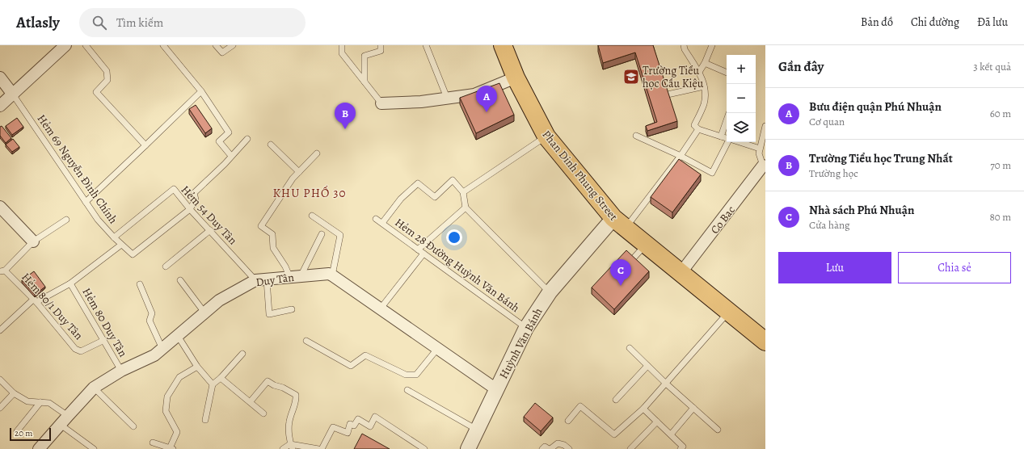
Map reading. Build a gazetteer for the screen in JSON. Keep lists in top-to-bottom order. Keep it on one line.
{"streets":{"main road":["Phan Dinh Phung Street"],"street":["Co Bac","Duy Tân","Huỳnh Văn Bánh"],"lane":["Hẻm 69 Nguyễn Đình Chính","Hẻm 54 Duy Tân","Hẻm 28 Đường Huỳnh Văn Bánh","Hẻm 80/1 Duy Tân","Hẻm 80 Duy Tân"]},"crossings":[["Hẻm 69 Nguyễn Đình Chính","Hẻm 54 Duy Tân"],["Phan Dinh Phung Street","Co Bac"],["Phan Dinh Phung Street","Huỳnh Văn Bánh"],["Hẻm 54 Duy Tân","Duy Tân"],["Hẻm 28 Đường Huỳnh Văn Bánh","Huỳnh Văn Bánh"],["Duy Tân","Hẻm 80 Duy Tân"],["Hẻm 80/1 Duy Tân","Hẻm 80 Duy Tân"]],"districts":["KHU PHỐ 30"],"places":{"school or university":["Trường Tiểu học Cầu Kiệu"]},"scale_bar":"20 m","page":{"header":"Atlasly","search":"Tìm kiếm","nav":["Bản đồ","Chỉ đường","Đã lưu"],"heading":["Gần đây","3 kết quả"],"map_buttons":["+","−"],"pins":["A","B","C"],"list":[{"mark":"A","name":"Bưu điện quận Phú Nhuận","note":"Cơ quan","value":"60 m"},{"mark":"B","name":"Trường Tiểu học Trung Nhất","note":"Trường học","value":"70 m"},{"mark":"C","name":"Nhà sách Phú Nhuận","note":"Cửa hàng","value":"80 m"}],"buttons":["Lưu","Chia sẻ"],"scale":"20 m"}}
